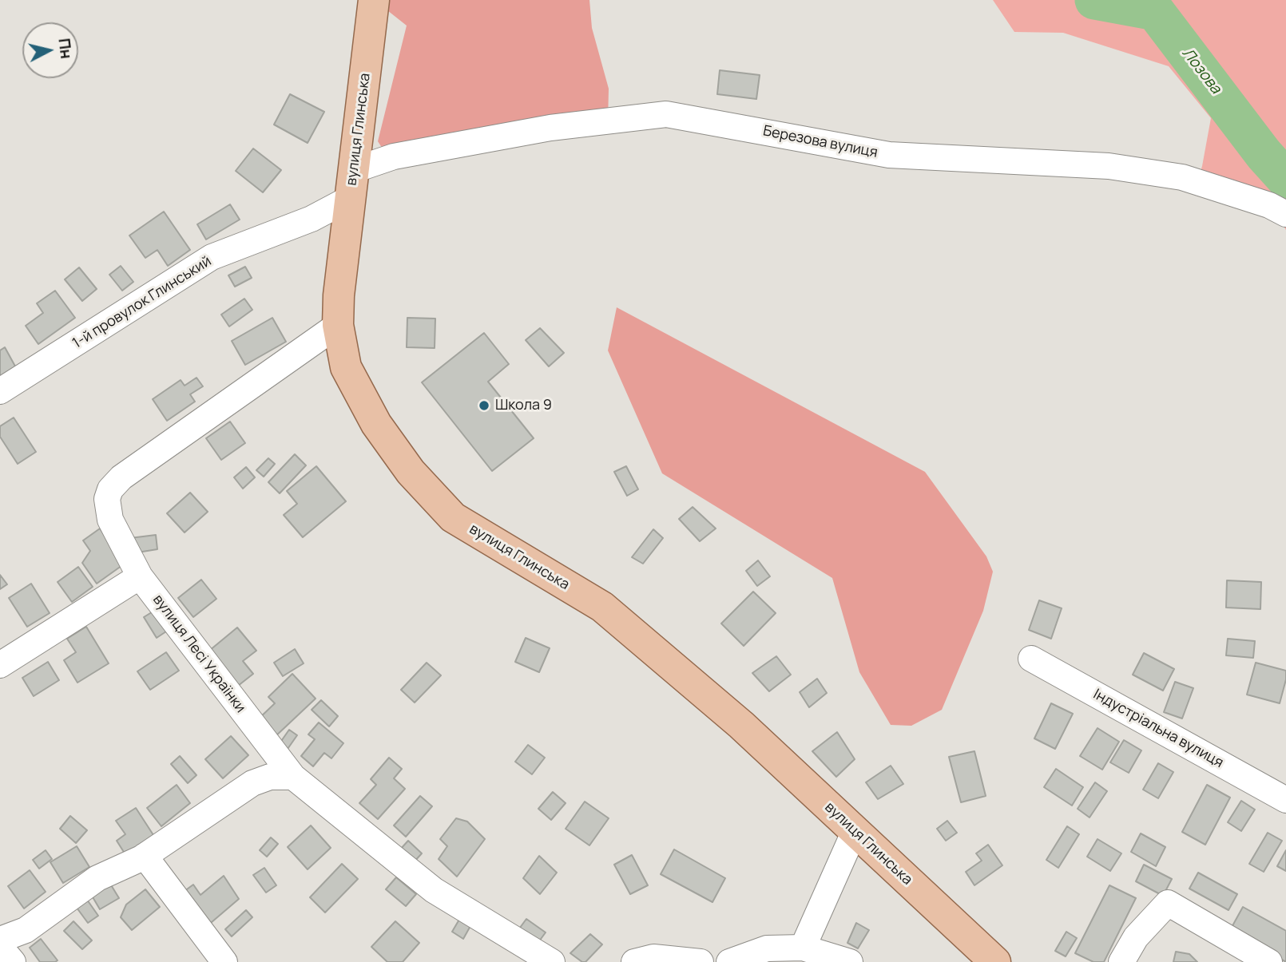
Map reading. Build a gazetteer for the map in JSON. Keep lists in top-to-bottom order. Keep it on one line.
{"streets":{"main road":["вулиця Глинська"],"street":["Березова вулиця","1-й провулок Глинський","вулиця Лесі Українки","Індустріальна вулиця"]},"crossings":[["вулиця Глинська","Березова вулиця"],["вулиця Глинська","1-й провулок Глинський"],["вулиця Глинська","вулиця Лесі Українки"],["Березова вулиця","1-й провулок Глинський"]],"water":["Лозова"],"places":["Школа 9"],"north":"right"}
